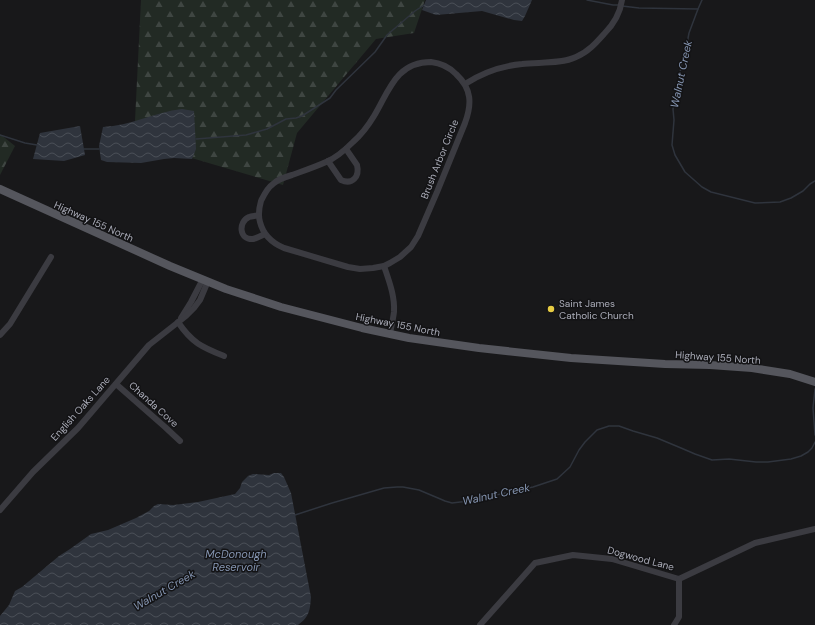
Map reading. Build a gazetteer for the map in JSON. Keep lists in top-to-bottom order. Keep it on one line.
{"streets":{"main road":["Highway 155 North"],"street":["Brush Arbor Circle","Chanda Cove","English Oaks Lane","Dogwood Lane"]},"crossings":[["Highway 155 North","English Oaks Lane"],["Chanda Cove","English Oaks Lane"]],"water":["Walnut Creek","McDonough Reservoir"],"places":["Saint James Catholic Church"]}
